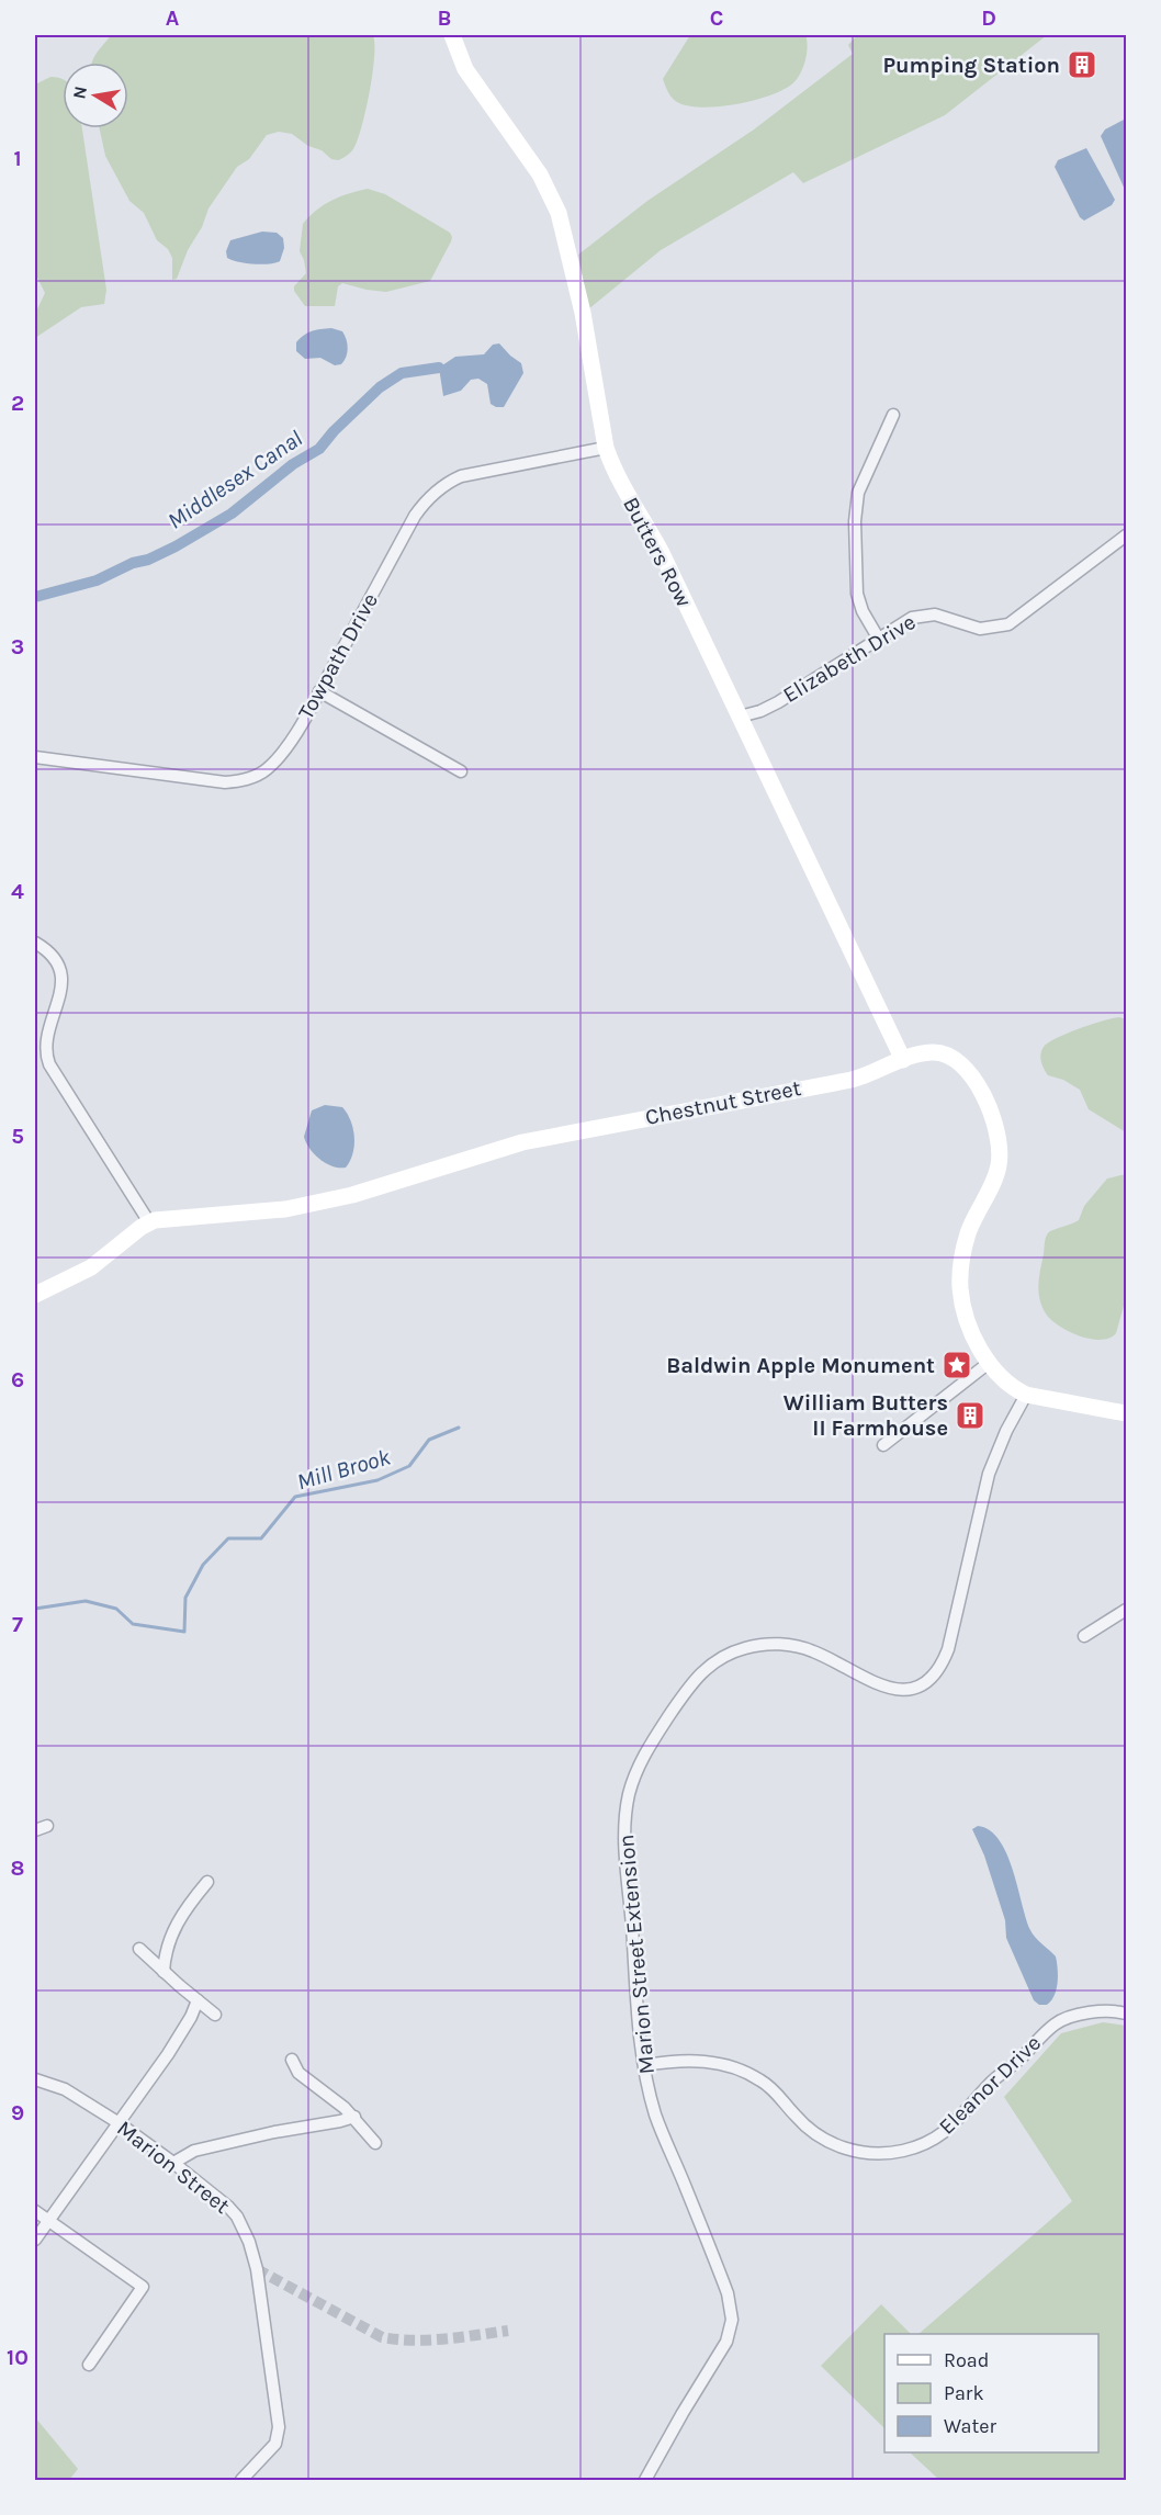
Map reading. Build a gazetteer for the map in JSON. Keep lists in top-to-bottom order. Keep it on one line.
{"streets":{"street":["Butters Row","Towpath Drive","Elizabeth Drive","Chestnut Street","Marion Street Extension","Eleanor Drive","Marion Street"]},"crossings":[["Butters Row","Towpath Drive"],["Butters Row","Elizabeth Drive"],["Butters Row","Chestnut Street"],["Chestnut Street","Marion Street Extension"],["Marion Street Extension","Eleanor Drive"]],"water":["Middlesex Canal","Mill Brook"],"places":{"building":["Pumping Station","William Butters II Farmhouse"],"place":["Baldwin Apple Monument"]},"legend":["Road","Park","Water"],"north":"left","grid":{"columns":["A","B","C","D"],"rows":["1","2","3","4","5","6","7","8","9","10"]}}
